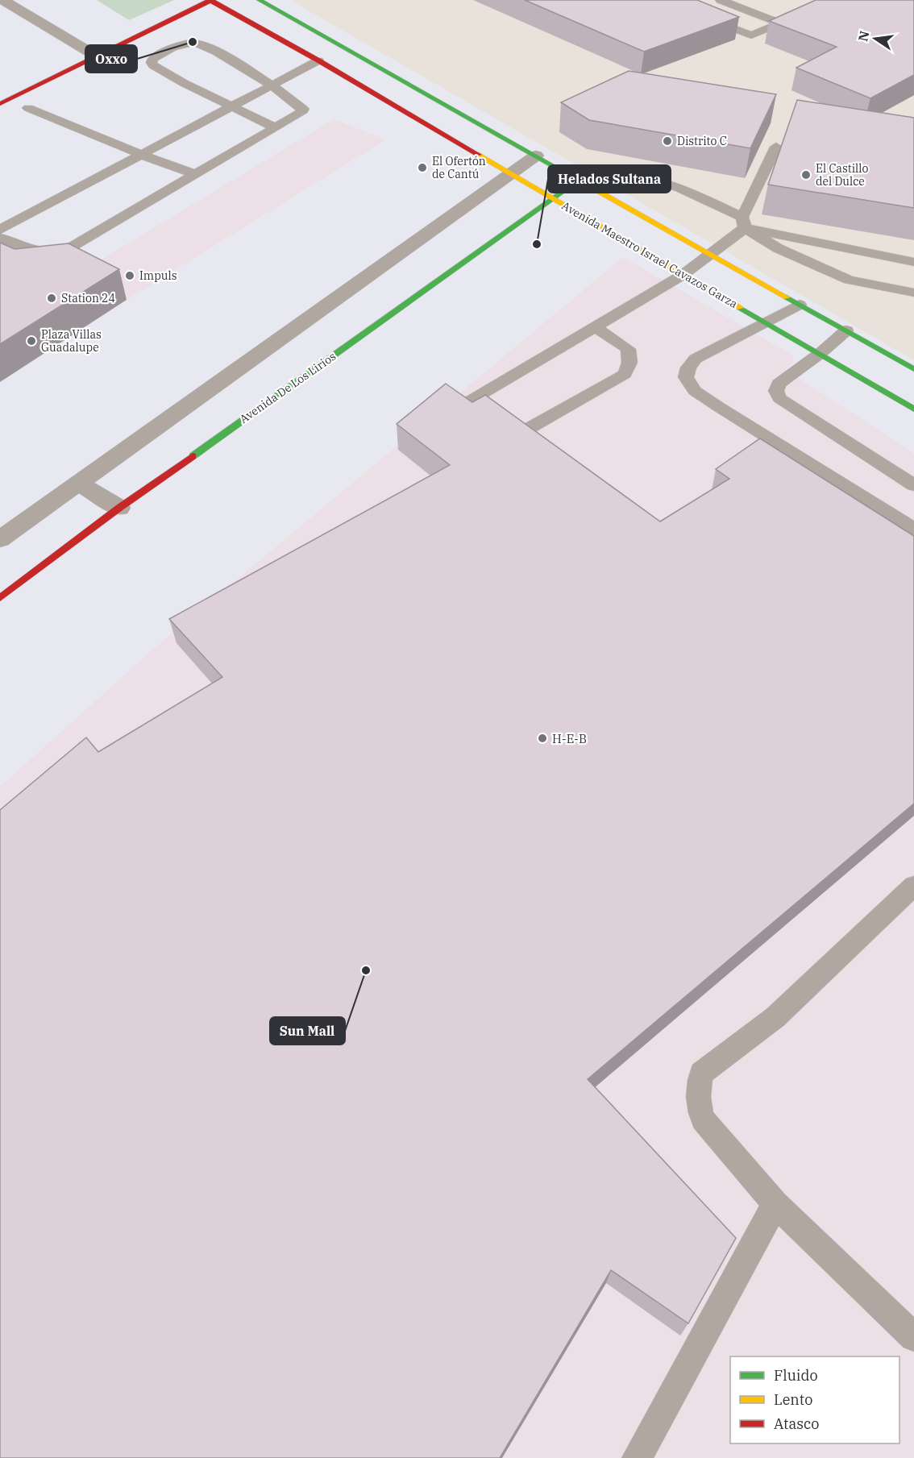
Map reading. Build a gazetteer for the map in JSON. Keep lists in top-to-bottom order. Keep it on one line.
{"streets":{"main road":["Avenida Maestro Israel Cavazos Garza","Avenida De Los Lirios"]},"crossings":[["Avenida Maestro Israel Cavazos Garza","Avenida De Los Lirios"]],"places":["Oxxo","Distrito C","El Ofertón de Cantú","El Castillo del Dulce","Helados Sultana","Impuls","Station 24","Plaza Villas Guadalupe","H-E-B","Sun Mall"],"legend":["Fluido","Lento","Atasco"],"north":"left"}
